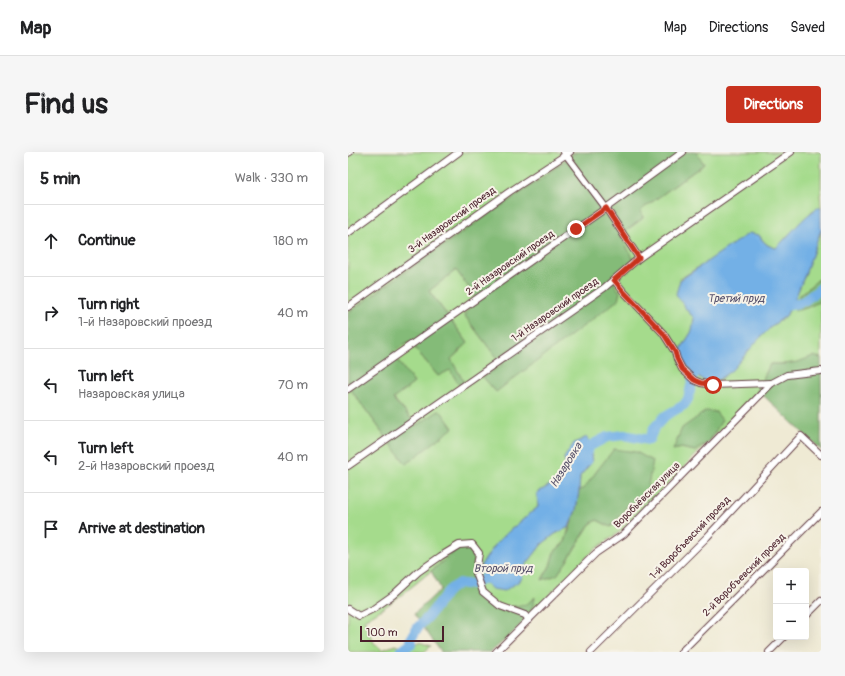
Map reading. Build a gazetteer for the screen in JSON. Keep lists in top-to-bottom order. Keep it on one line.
{"streets":{"street":["3-й Назаровский проезд","2-й Назаровский проезд","1-й Назаровский проезд","Воробьёвская улица","1-й Воробъевский проезд","2-й Воробъевский проезд"]},"water":["Третий пруд","Назаровка","Второй пруд"],"scale_bar":"100 m","page":{"header":"Map","nav":["Map","Directions","Saved"],"buttons":"Directions","title":"Find us","heading":["5 min","Walk · 330 m"],"list":[["Continue","180 m"],["Turn right","1-й Назаровский проезд","40 m"],["Turn left","Назаровская улица","70 m"],["Turn left","2-й Назаровский проезд","40 m"],"Arrive at destination"],"map_buttons":["+","−"],"scale":"100 m"}}
